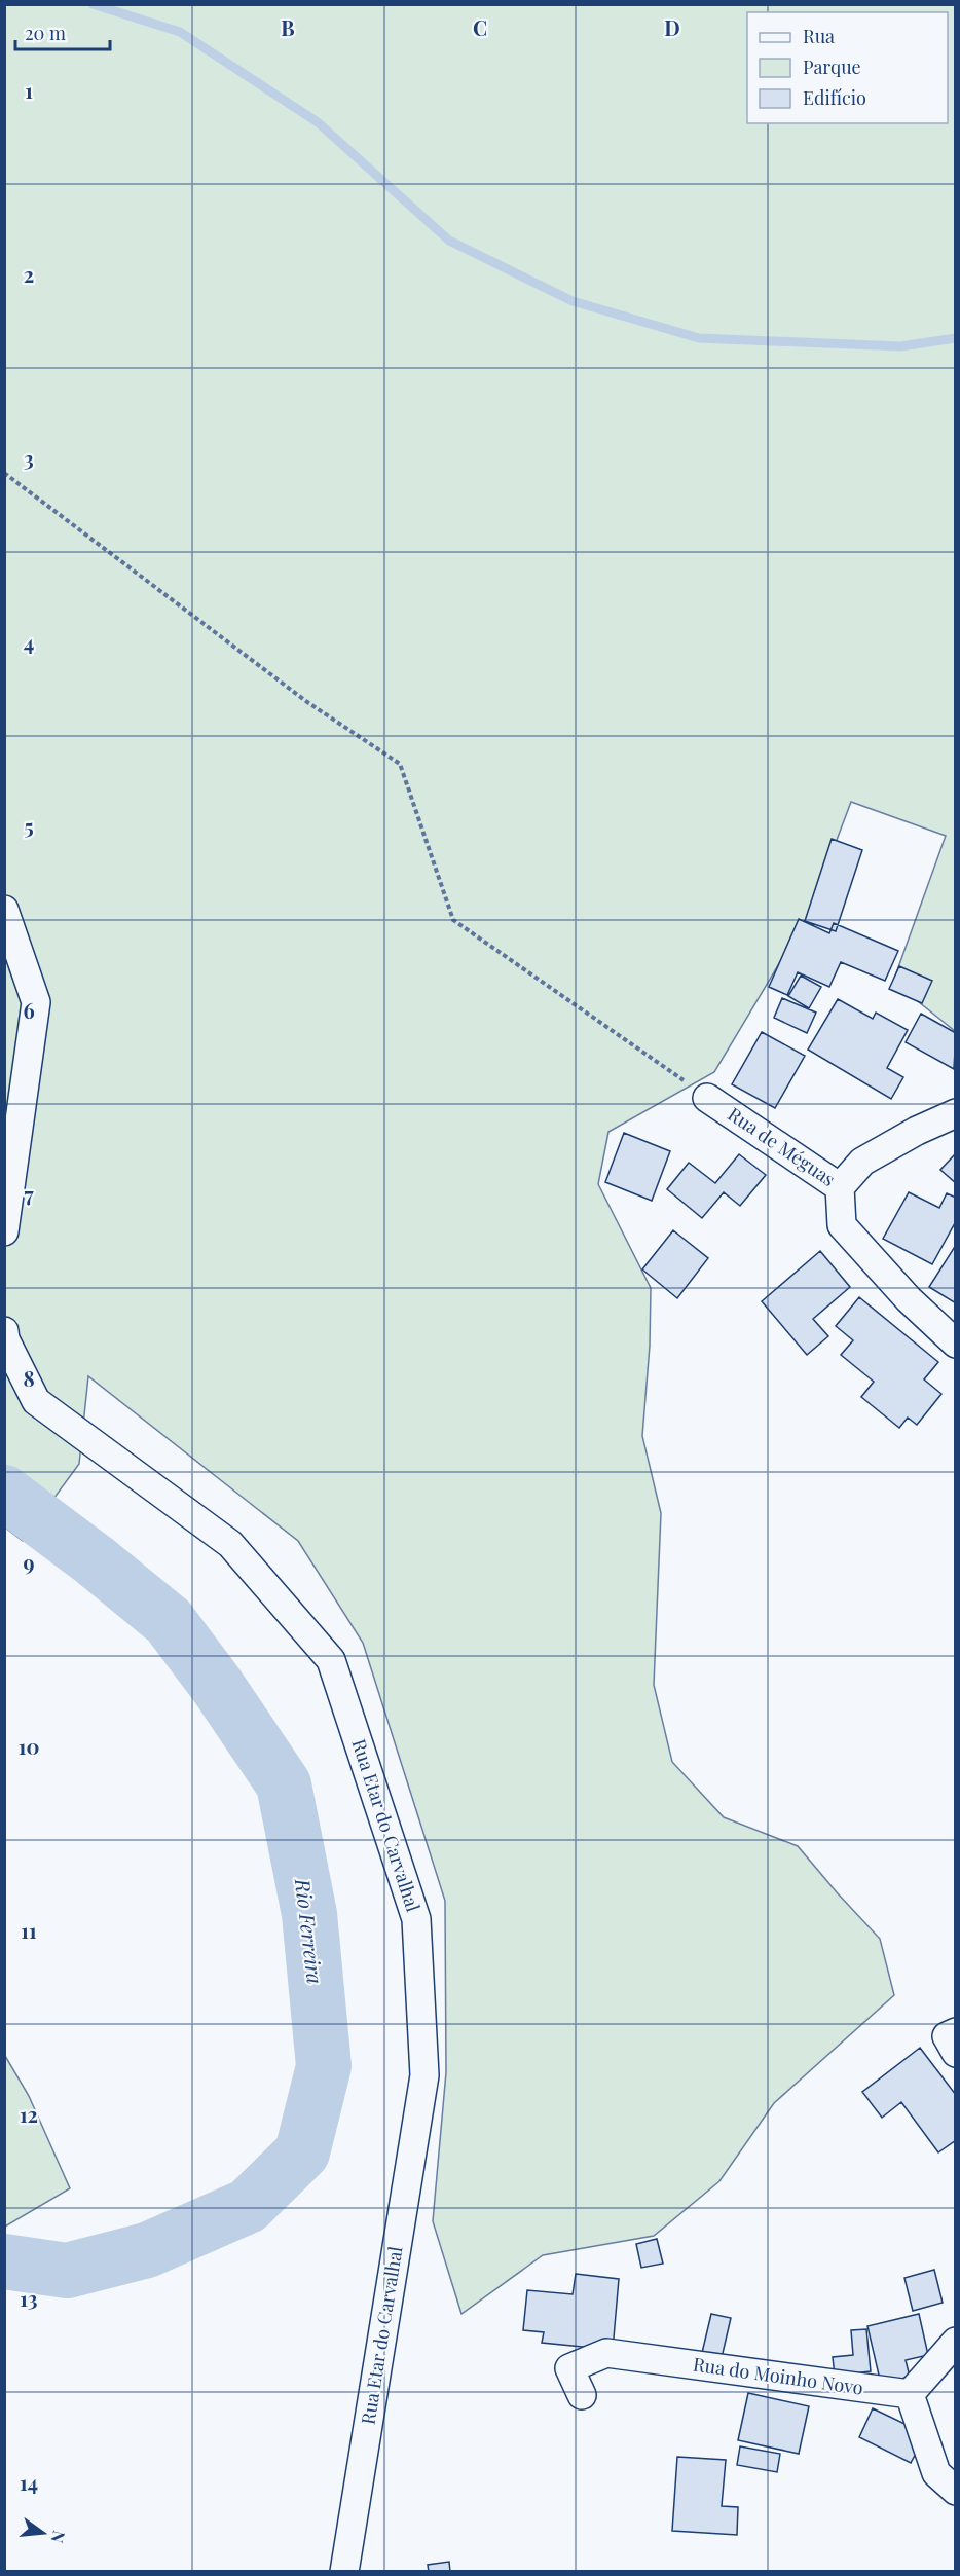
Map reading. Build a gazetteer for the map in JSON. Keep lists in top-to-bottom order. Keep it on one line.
{"streets":{"street":["Rua de Méguas","Rua Etar do Carvalhal","Rua do Moinho Novo"]},"water":["Rio Ferreira"],"legend":["Rua","Parque","Edifício"],"scale_bar":"20 m","north":"right","grid":{"columns":["B","C","D"],"rows":["1","2","3","4","5","6","7","8","9","10","11","12","13","14"]}}
